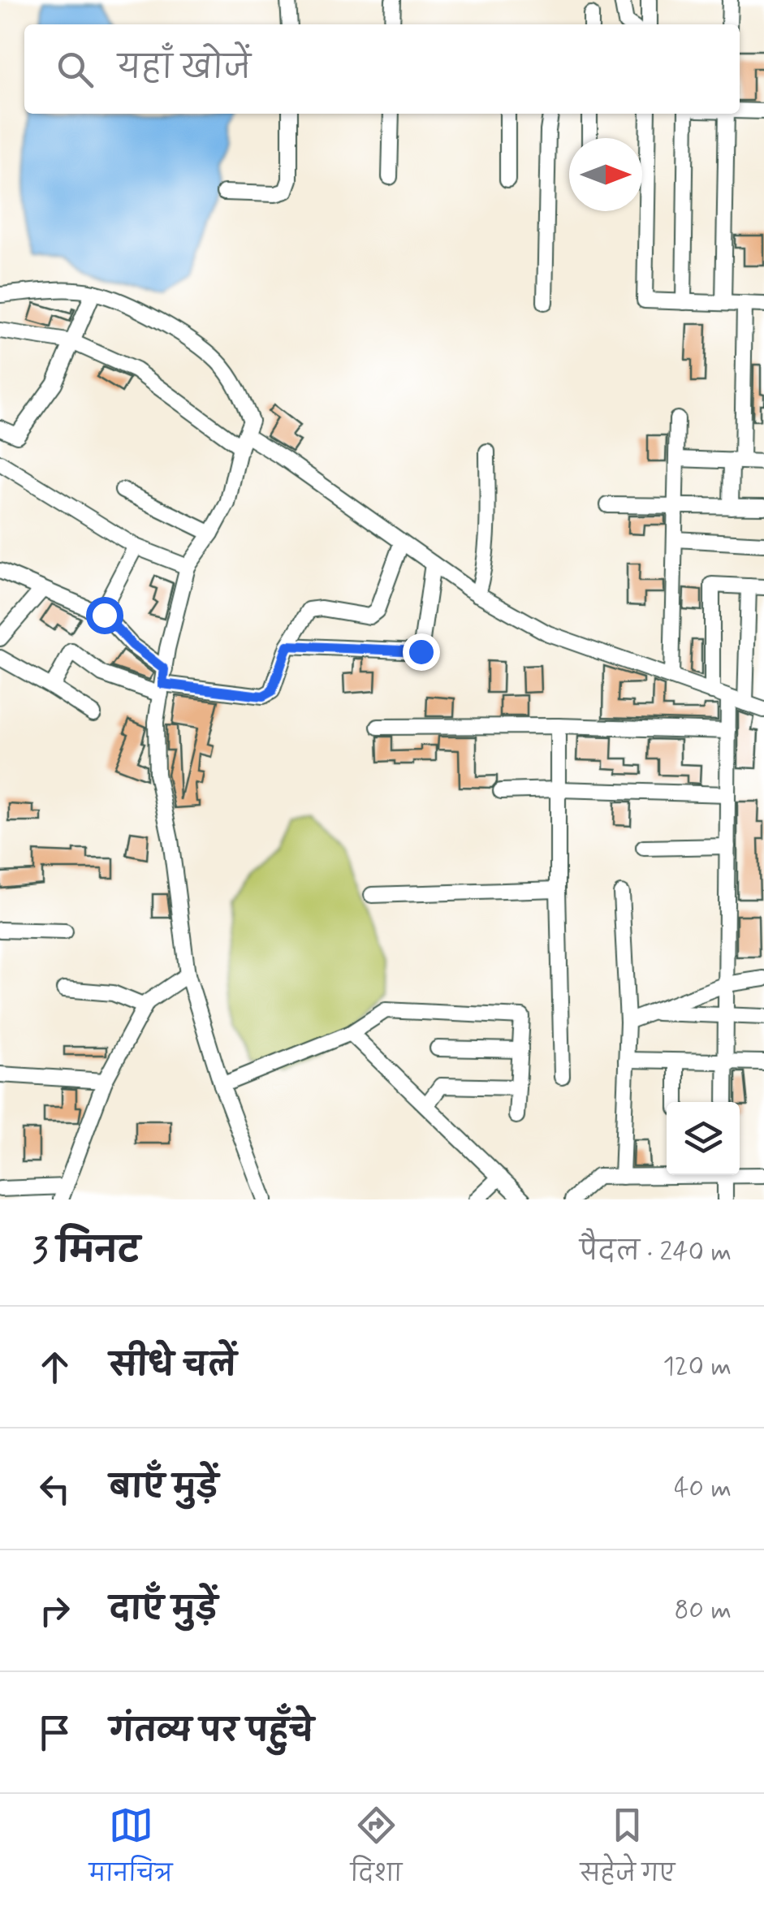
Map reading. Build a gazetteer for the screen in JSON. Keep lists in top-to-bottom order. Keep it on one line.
{"north":"right","page":{"search":"यहाँ खोजें","heading":["3 मिनट","पैदल · 240 m"],"list":[["सीधे चलें","120 m"],["बाएँ मुड़ें","40 m"],["दाएँ मुड़ें","80 m"],"गंतव्य पर पहुँचे"],"nav":["मानचित्र","दिशा","सहेजे गए"]}}
